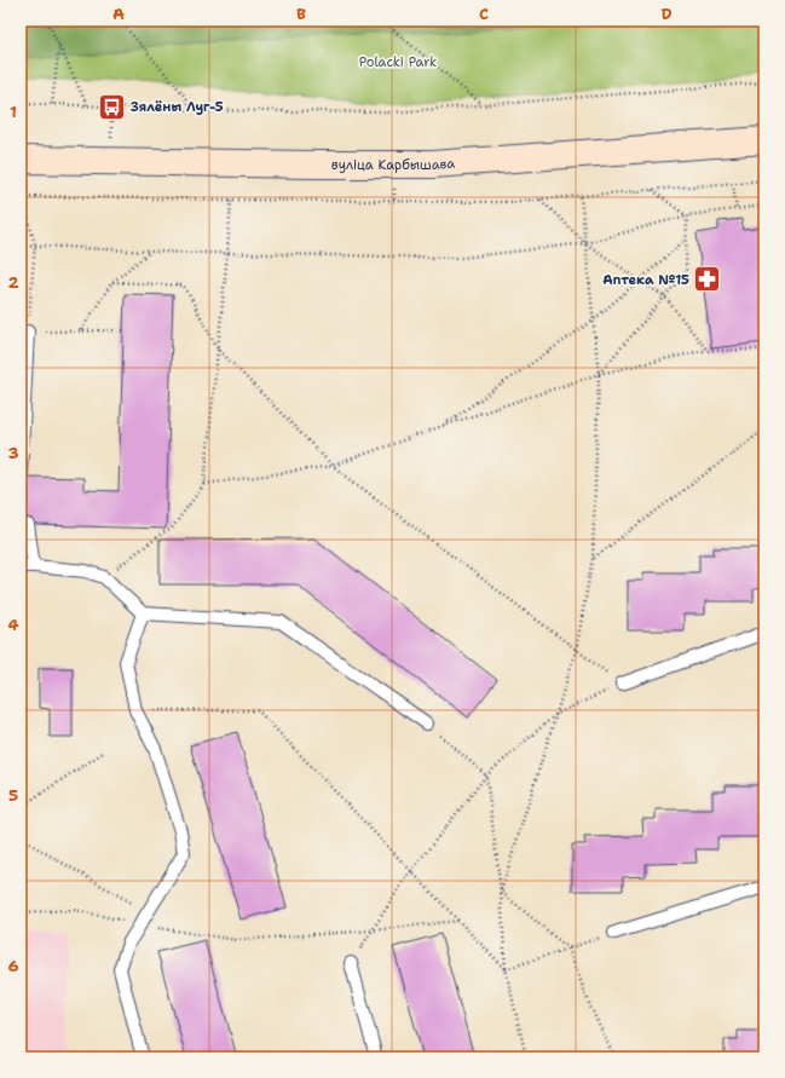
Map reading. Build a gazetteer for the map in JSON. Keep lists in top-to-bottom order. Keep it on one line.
{"streets":{"main road":["вуліца Карбышава"]},"parks":["Polacki Park"],"places":{"bus stop":["Зялёны Луг-5"],"pharmacy":["Аптека №15"]},"grid":{"columns":["A","B","C","D"],"rows":["1","2","3","4","5","6"]}}
